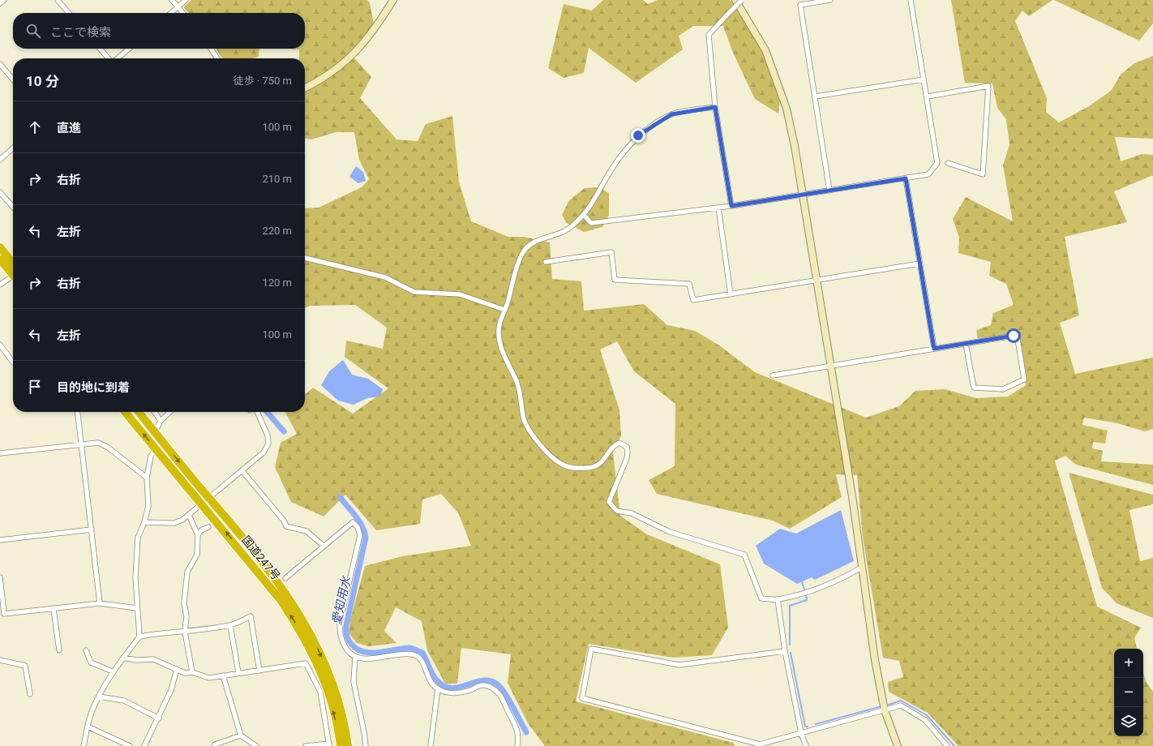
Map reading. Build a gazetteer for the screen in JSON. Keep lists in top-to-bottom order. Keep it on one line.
{"streets":{"highway":["国道247号"]},"water":["愛知用水"],"page":{"search":"ここで検索","heading":["10 分","徒歩 · 750 m"],"list":[["直進","100 m"],["右折","210 m"],["左折","220 m"],["右折","120 m"],["左折","100 m"],"目的地に到着"],"map_buttons":["+","−"]}}
